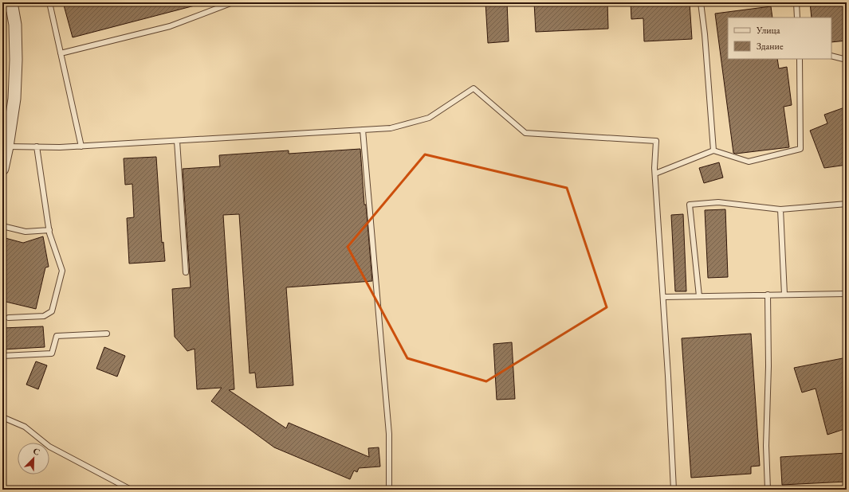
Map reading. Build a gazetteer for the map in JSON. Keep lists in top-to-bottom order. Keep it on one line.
{"legend":["Улица","Здание"],"north":"top right"}
